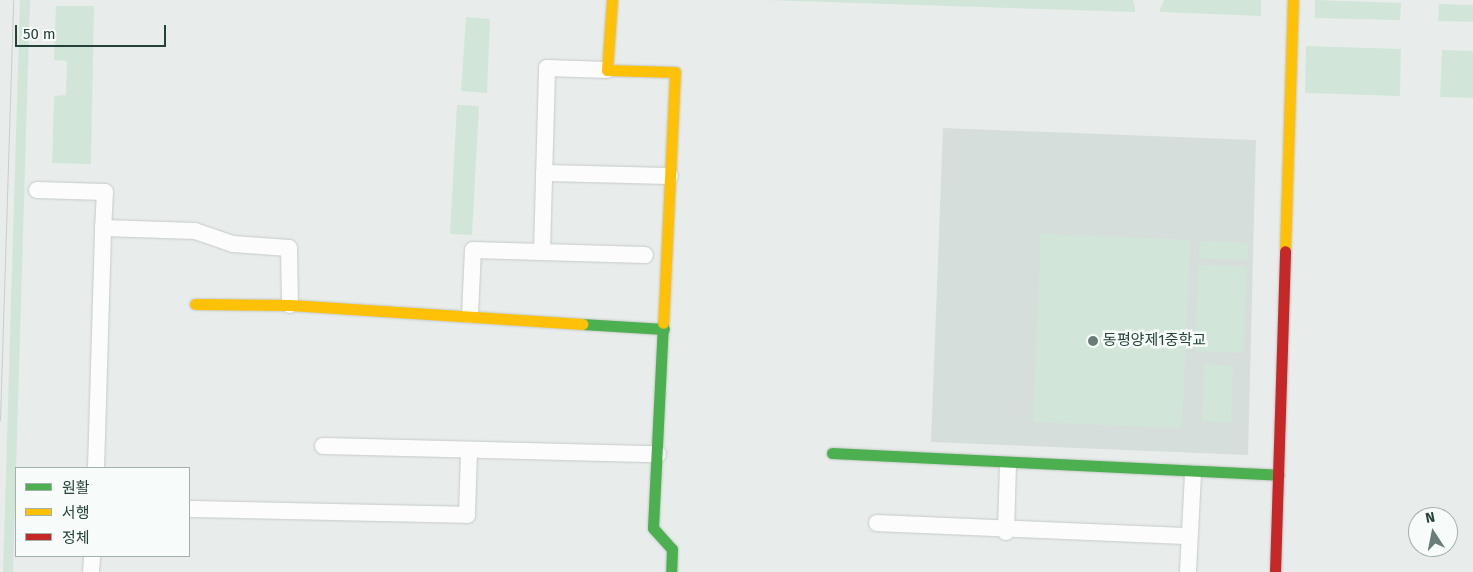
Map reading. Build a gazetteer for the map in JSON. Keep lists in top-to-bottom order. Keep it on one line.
{"places":["동평양제1중학교"],"legend":["원활","서행","정체"],"scale_bar":"50 m","north":"top"}
